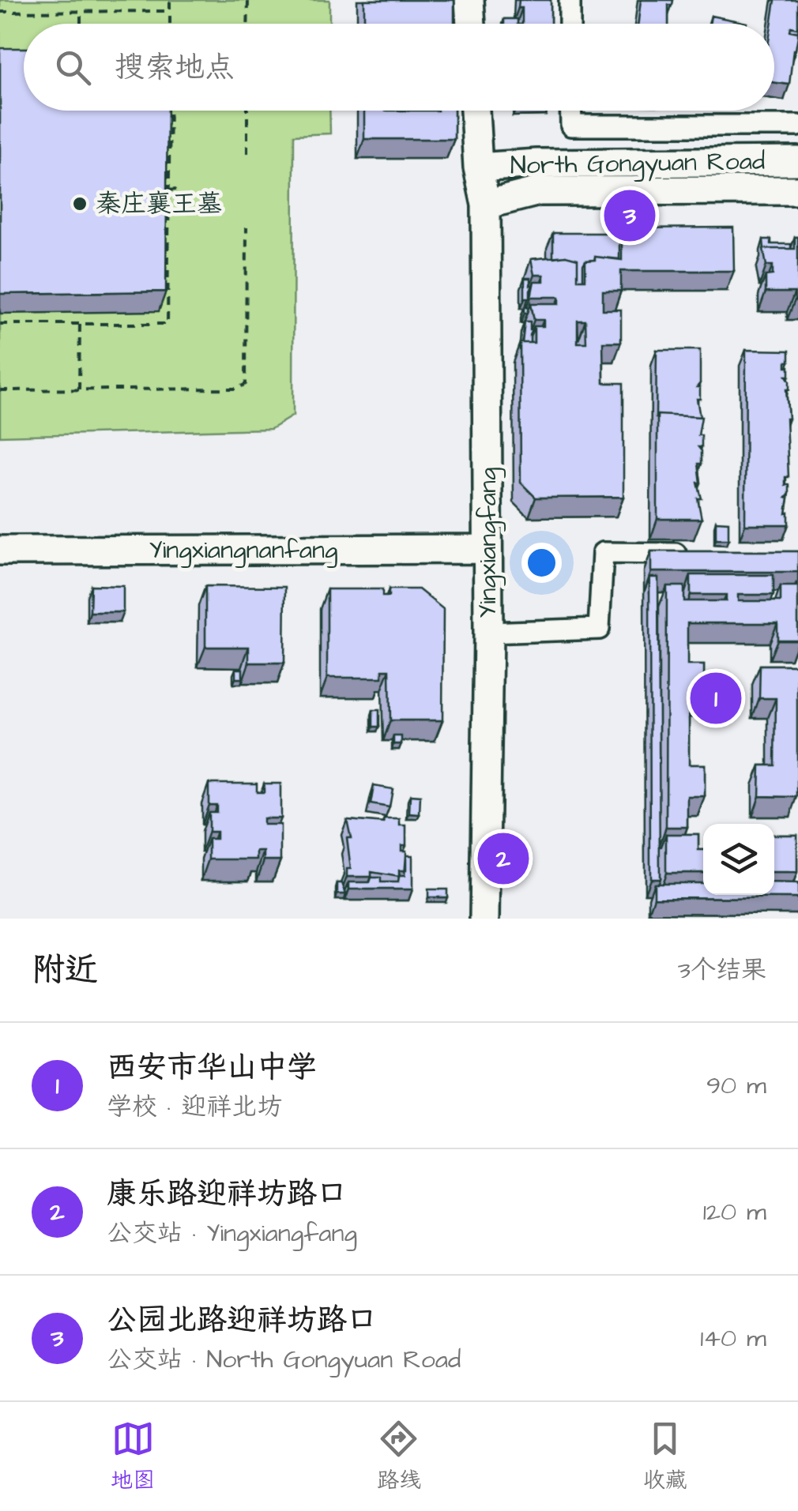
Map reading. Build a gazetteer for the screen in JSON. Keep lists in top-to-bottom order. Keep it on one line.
{"streets":{"street":["North Gongyuan Road","Yingxiangfang","Yingxiangnanfang"]},"crossings":[["North Gongyuan Road","Yingxiangfang"],["Yingxiangfang","Yingxiangnanfang"]],"places":["秦庄襄王墓"],"page":{"search":"搜索地点","pins":["3","1","2"],"heading":["附近","3个结果"],"list":[{"mark":"1","name":"西安市华山中学","note":"学校 · 迎祥北坊","value":"90 m"},{"mark":"2","name":"康乐路迎祥坊路口","note":"公交站 · Yingxiangfang","value":"120 m"},{"mark":"3","name":"公园北路迎祥坊路口","note":"公交站 · North Gongyuan Road","value":"140 m"}],"nav":["地图","路线","收藏"]}}
